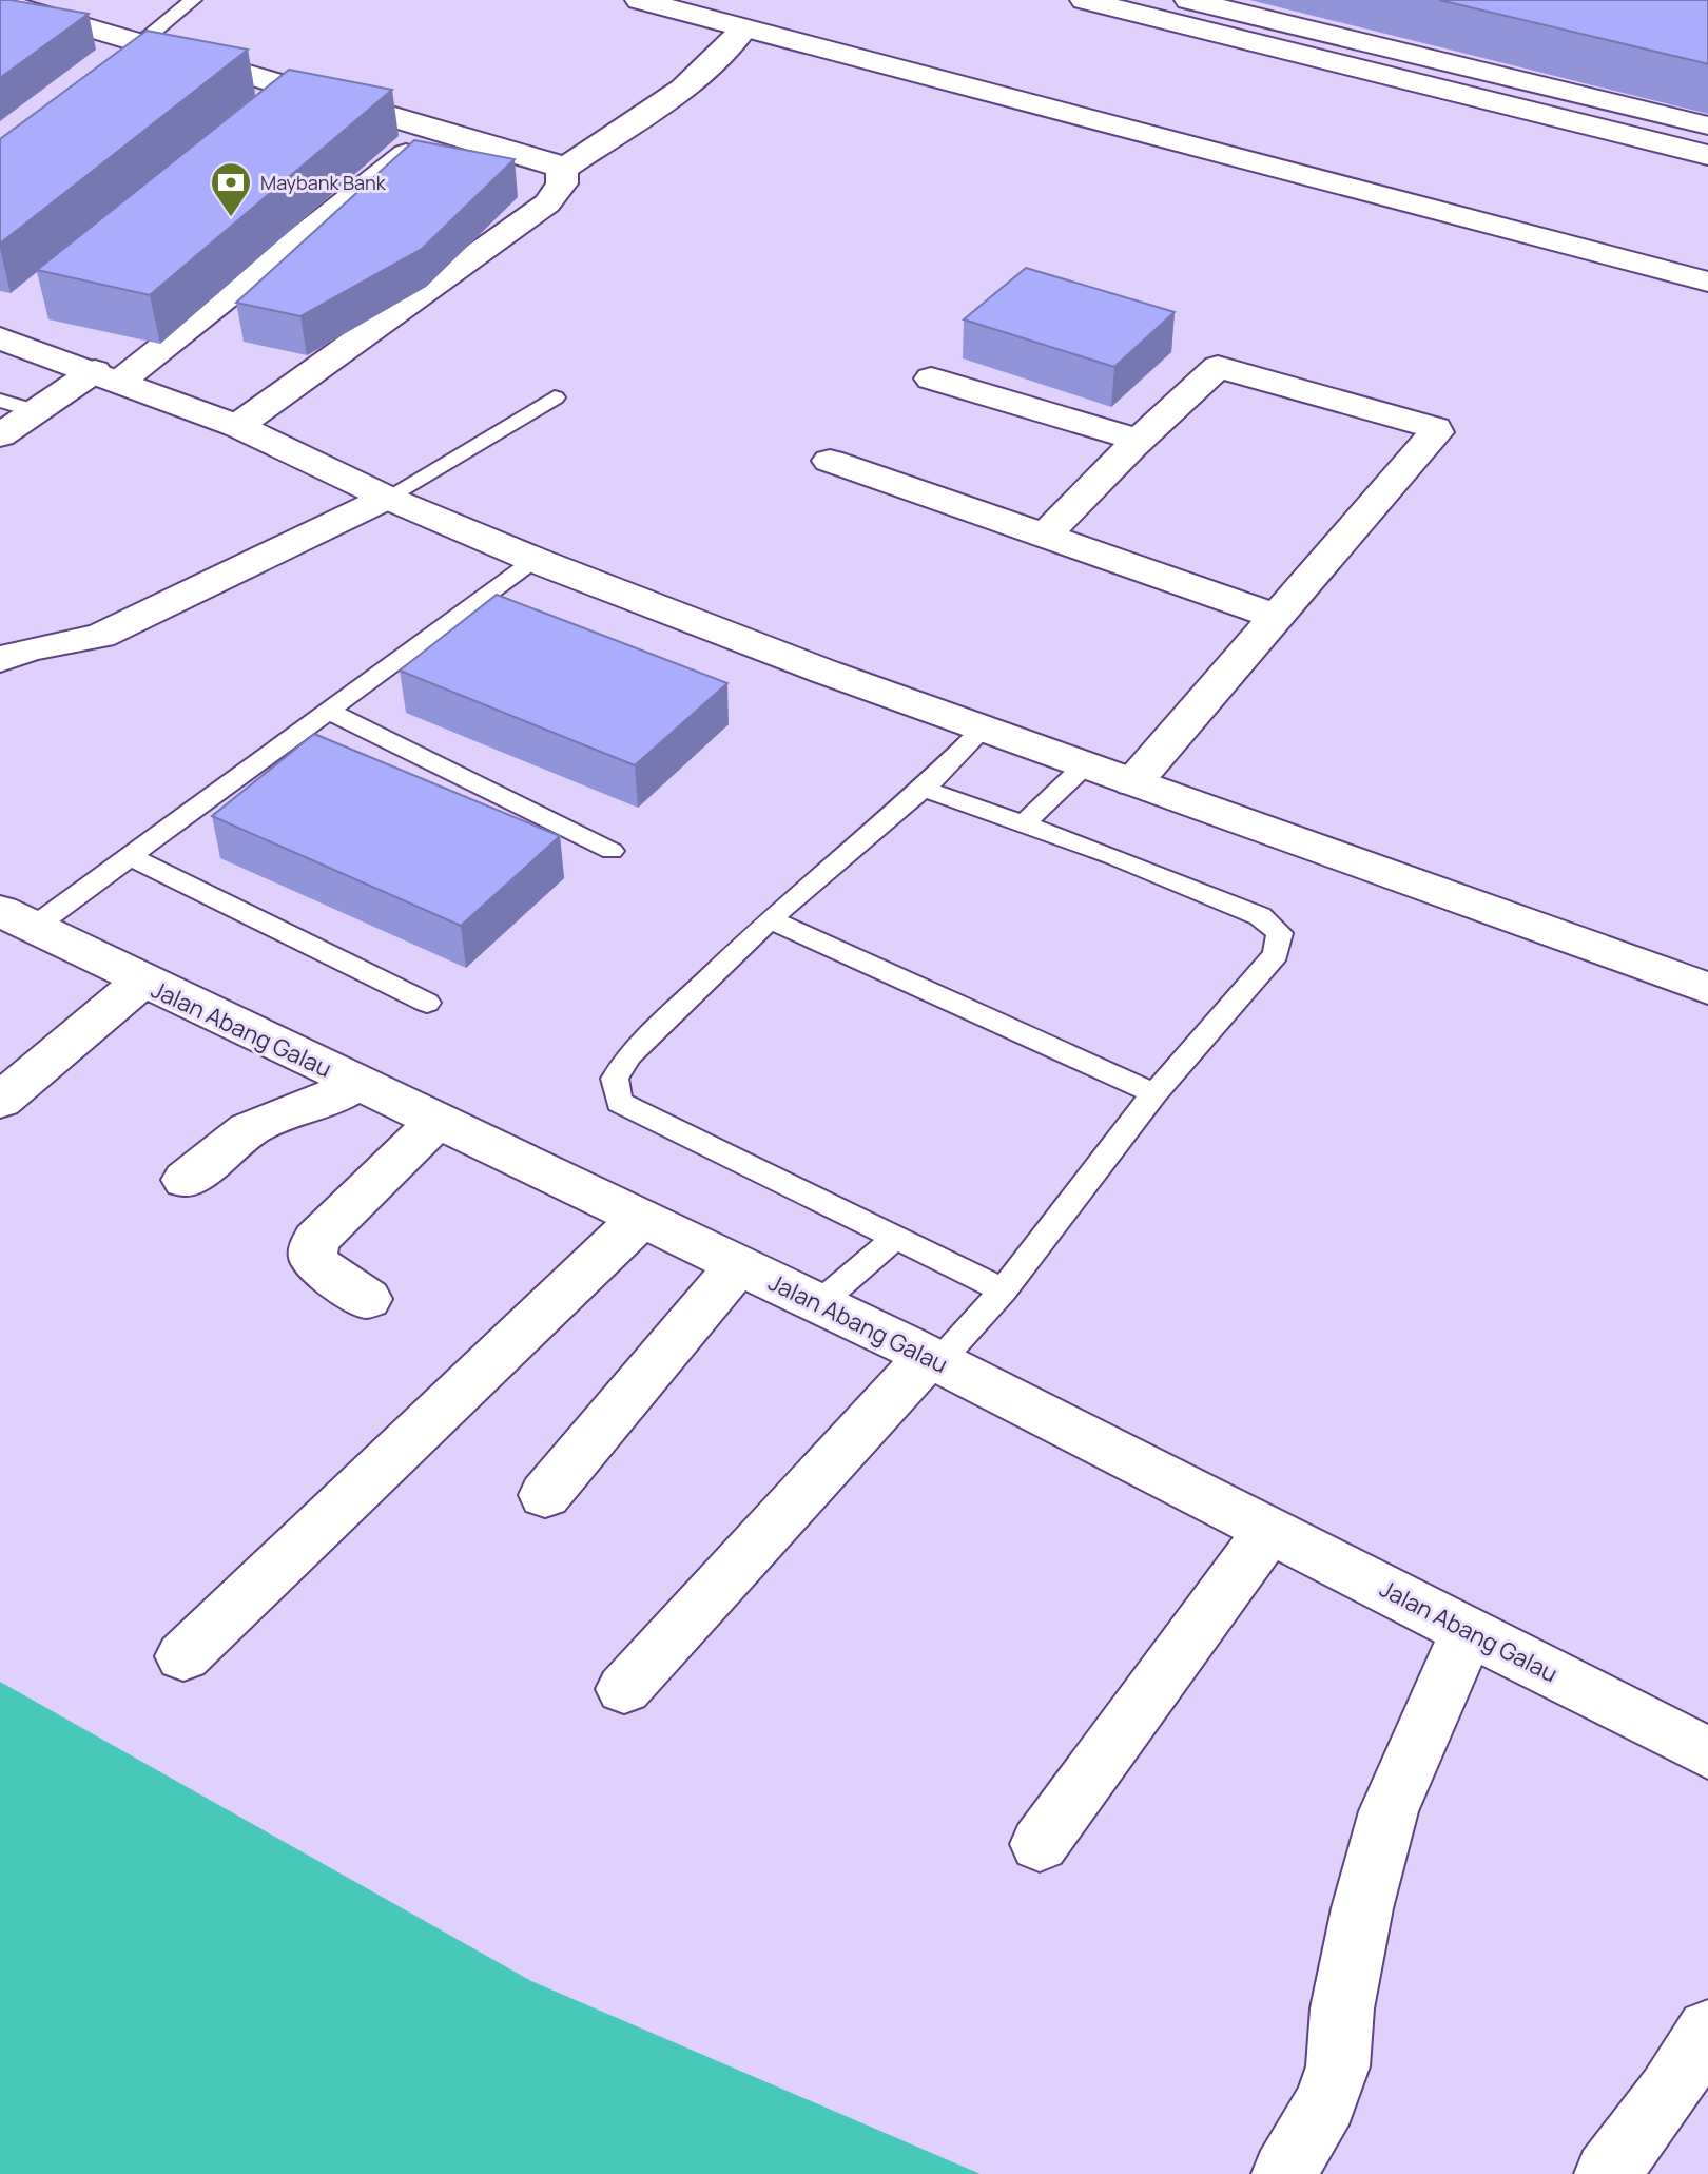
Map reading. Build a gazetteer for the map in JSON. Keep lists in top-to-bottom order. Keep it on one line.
{"streets":{"street":["Jalan Abang Galau"]},"places":{"bank":["Maybank Bank"]}}
